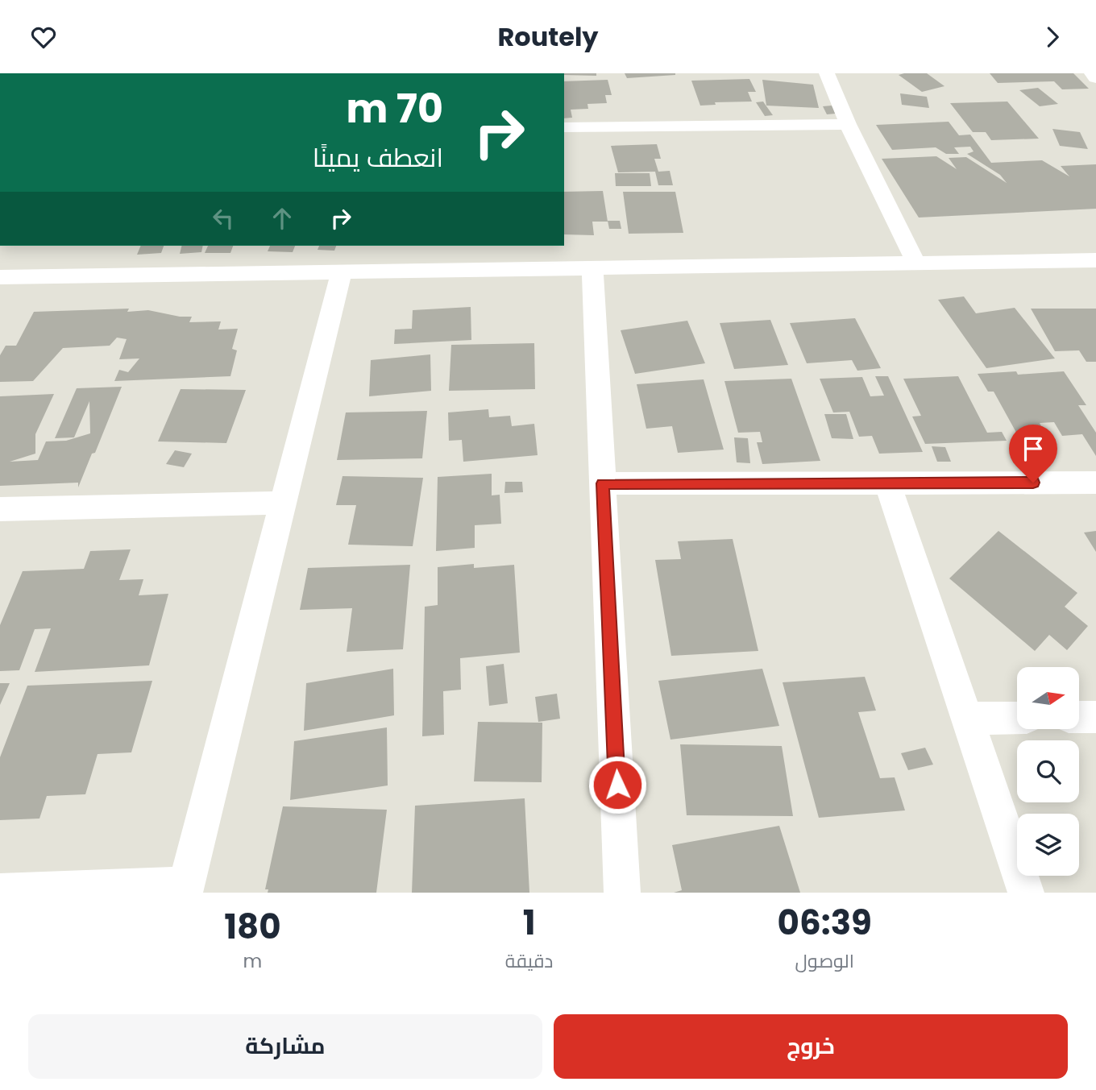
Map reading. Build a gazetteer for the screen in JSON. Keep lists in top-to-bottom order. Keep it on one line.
{"north":"right","page":{"header":"Routely","turn":["70 m","انعطف يمينًا"],"eta":["06:39","الوصول","1","دقيقة","180","m"],"buttons":["خروج","مشاركة"]}}
